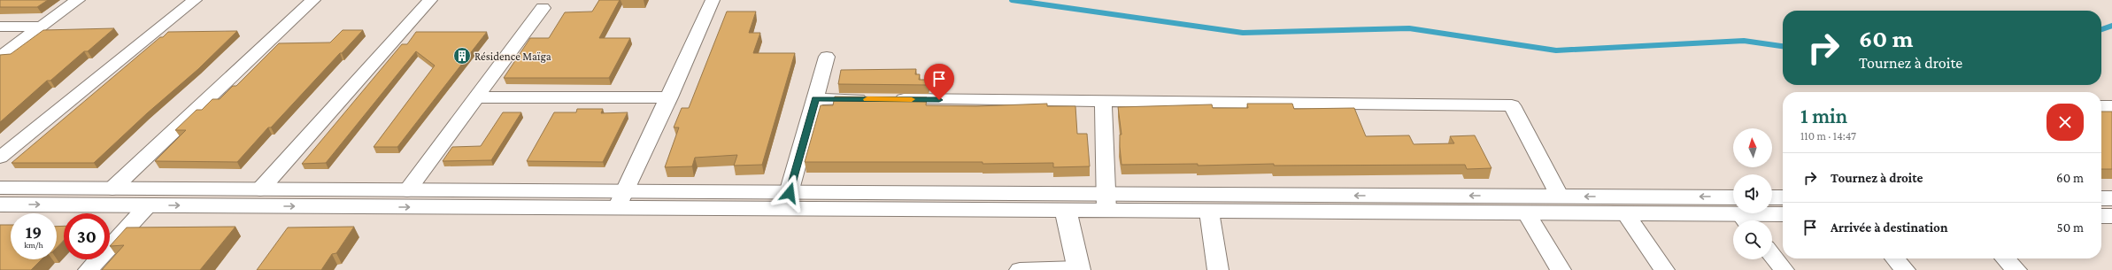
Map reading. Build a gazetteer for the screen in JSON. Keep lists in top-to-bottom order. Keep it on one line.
{"places":{"building":["Résidence Maïga"]},"north":"top","page":{"turn":["60 m","Tournez à droite"],"heading":["1 min","110 m · 14:47"],"list":[{"name":"Tournez à droite","value":"60 m"},{"name":"Arrivée à destination","value":"50 m"}],"speed":"19 km/h","limit":"30"}}
